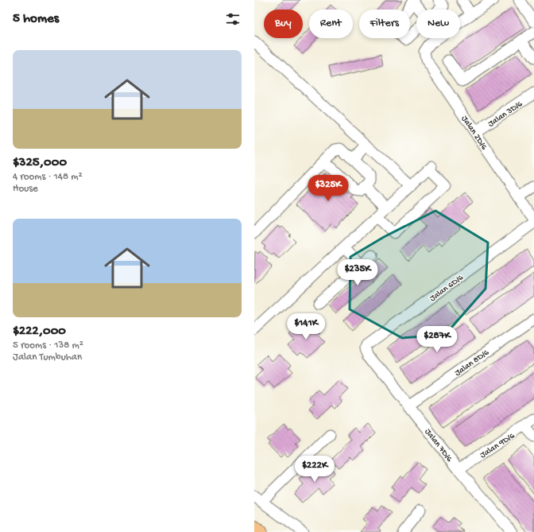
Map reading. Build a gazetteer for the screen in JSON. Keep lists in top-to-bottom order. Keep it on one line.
{"streets":{"street":["Jalan 3D/6","Jalan 2D/6","Jalan 6D/6","Jalan 8D/6","Jalan 7D/6","Jalan 9D/6"]},"crossings":[["Jalan 3D/6","Jalan 2D/6"],["Jalan 6D/6","Jalan 7D/6"],["Jalan 8D/6","Jalan 7D/6"],["Jalan 7D/6","Jalan 9D/6"]],"page":{"heading":"5 homes","chip":["Buy","Rent","Filters","New"],"list":[{"name":"$325,000","note":"4 rooms · 148 m² · House"},{"name":"$222,000","note":"5 rooms · 138 m² · Jalan Tumbuhan"}],"price":["$325K","$235K","$141K","$287K","$222K"]}}
